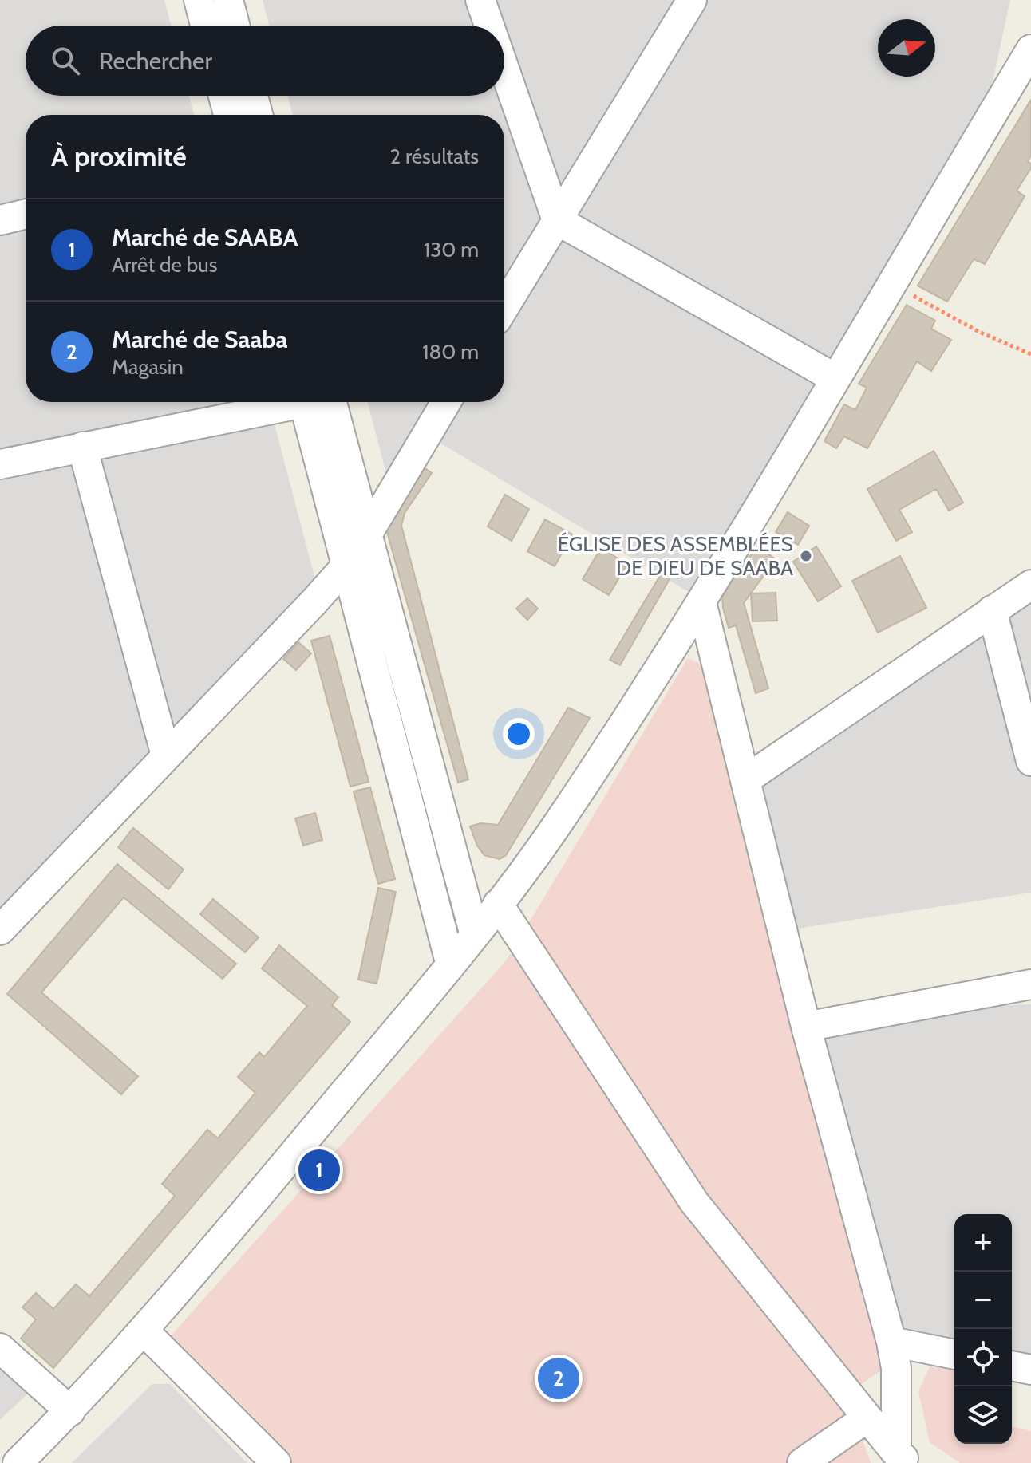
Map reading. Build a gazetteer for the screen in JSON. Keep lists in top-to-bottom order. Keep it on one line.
{"places":["ÉGLISE DES ASSEMBLÉES DE DIEU DE SAABA"],"north":"right","page":{"search":"Rechercher","heading":["À proximité","2 résultats"],"list":[{"mark":"1","name":"Marché de SAABA","note":"Arrêt de bus","value":"130 m"},{"mark":"2","name":"Marché de Saaba","note":"Magasin","value":"180 m"}],"pins":["1","2"],"map_buttons":["+","−"]}}
